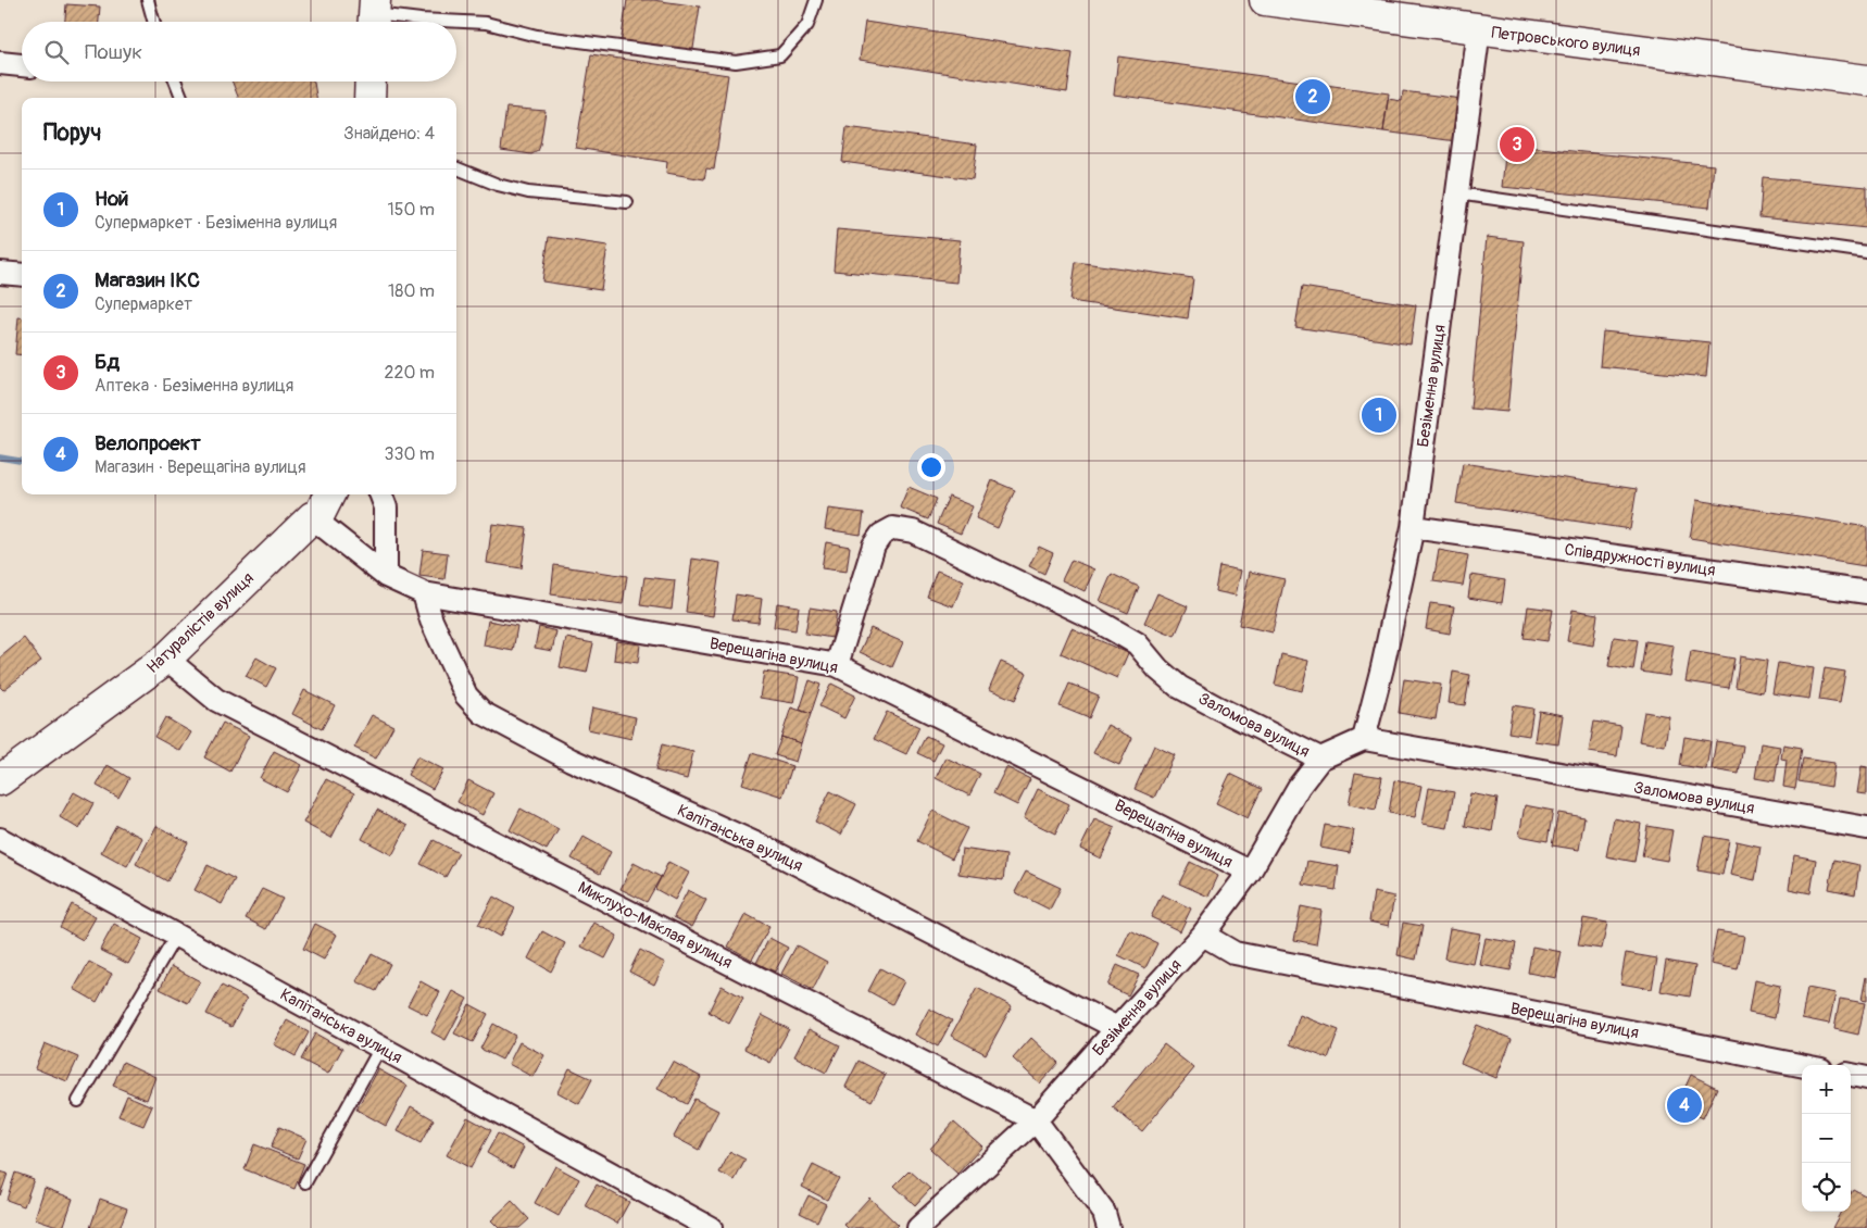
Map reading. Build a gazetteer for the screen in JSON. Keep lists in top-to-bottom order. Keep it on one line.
{"streets":{"main road":["Петровського вулиця","Натуралістів вулиця"],"street":["Безіменна вулиця","Співдружності вулиця","Верещагіна вулиця","Заломова вулиця","Капітанська вулиця","Миклухо-Маклая вулиця"]},"crossings":[["Петровського вулиця","Безіменна вулиця"],["Безіменна вулиця","Співдружності вулиця"],["Безіменна вулиця","Верещагіна вулиця"],["Безіменна вулиця","Заломова вулиця"],["Безіменна вулиця","Капітанська вулиця"],["Безіменна вулиця","Миклухо-Маклая вулиця"],["Натуралістів вулиця","Верещагіна вулиця"],["Натуралістів вулиця","Миклухо-Маклая вулиця"],["Верещагіна вулиця","Заломова вулиця"],["Верещагіна вулиця","Капітанська вулиця"]],"page":{"search":"Пошук","pins":["2","3","1","4"],"heading":["Поруч","Знайдено: 4"],"list":[{"mark":"1","name":"Ной","note":"Супермаркет · Безіменна вулиця","value":"150 m"},{"mark":"2","name":"Магазин ІКС","note":"Супермаркет","value":"180 m"},{"mark":"3","name":"Бд","note":"Аптека · Безіменна вулиця","value":"220 m"},{"mark":"4","name":"Велопроект","note":"Магазин · Верещагіна вулиця","value":"330 m"}],"map_buttons":["+","−"]}}
